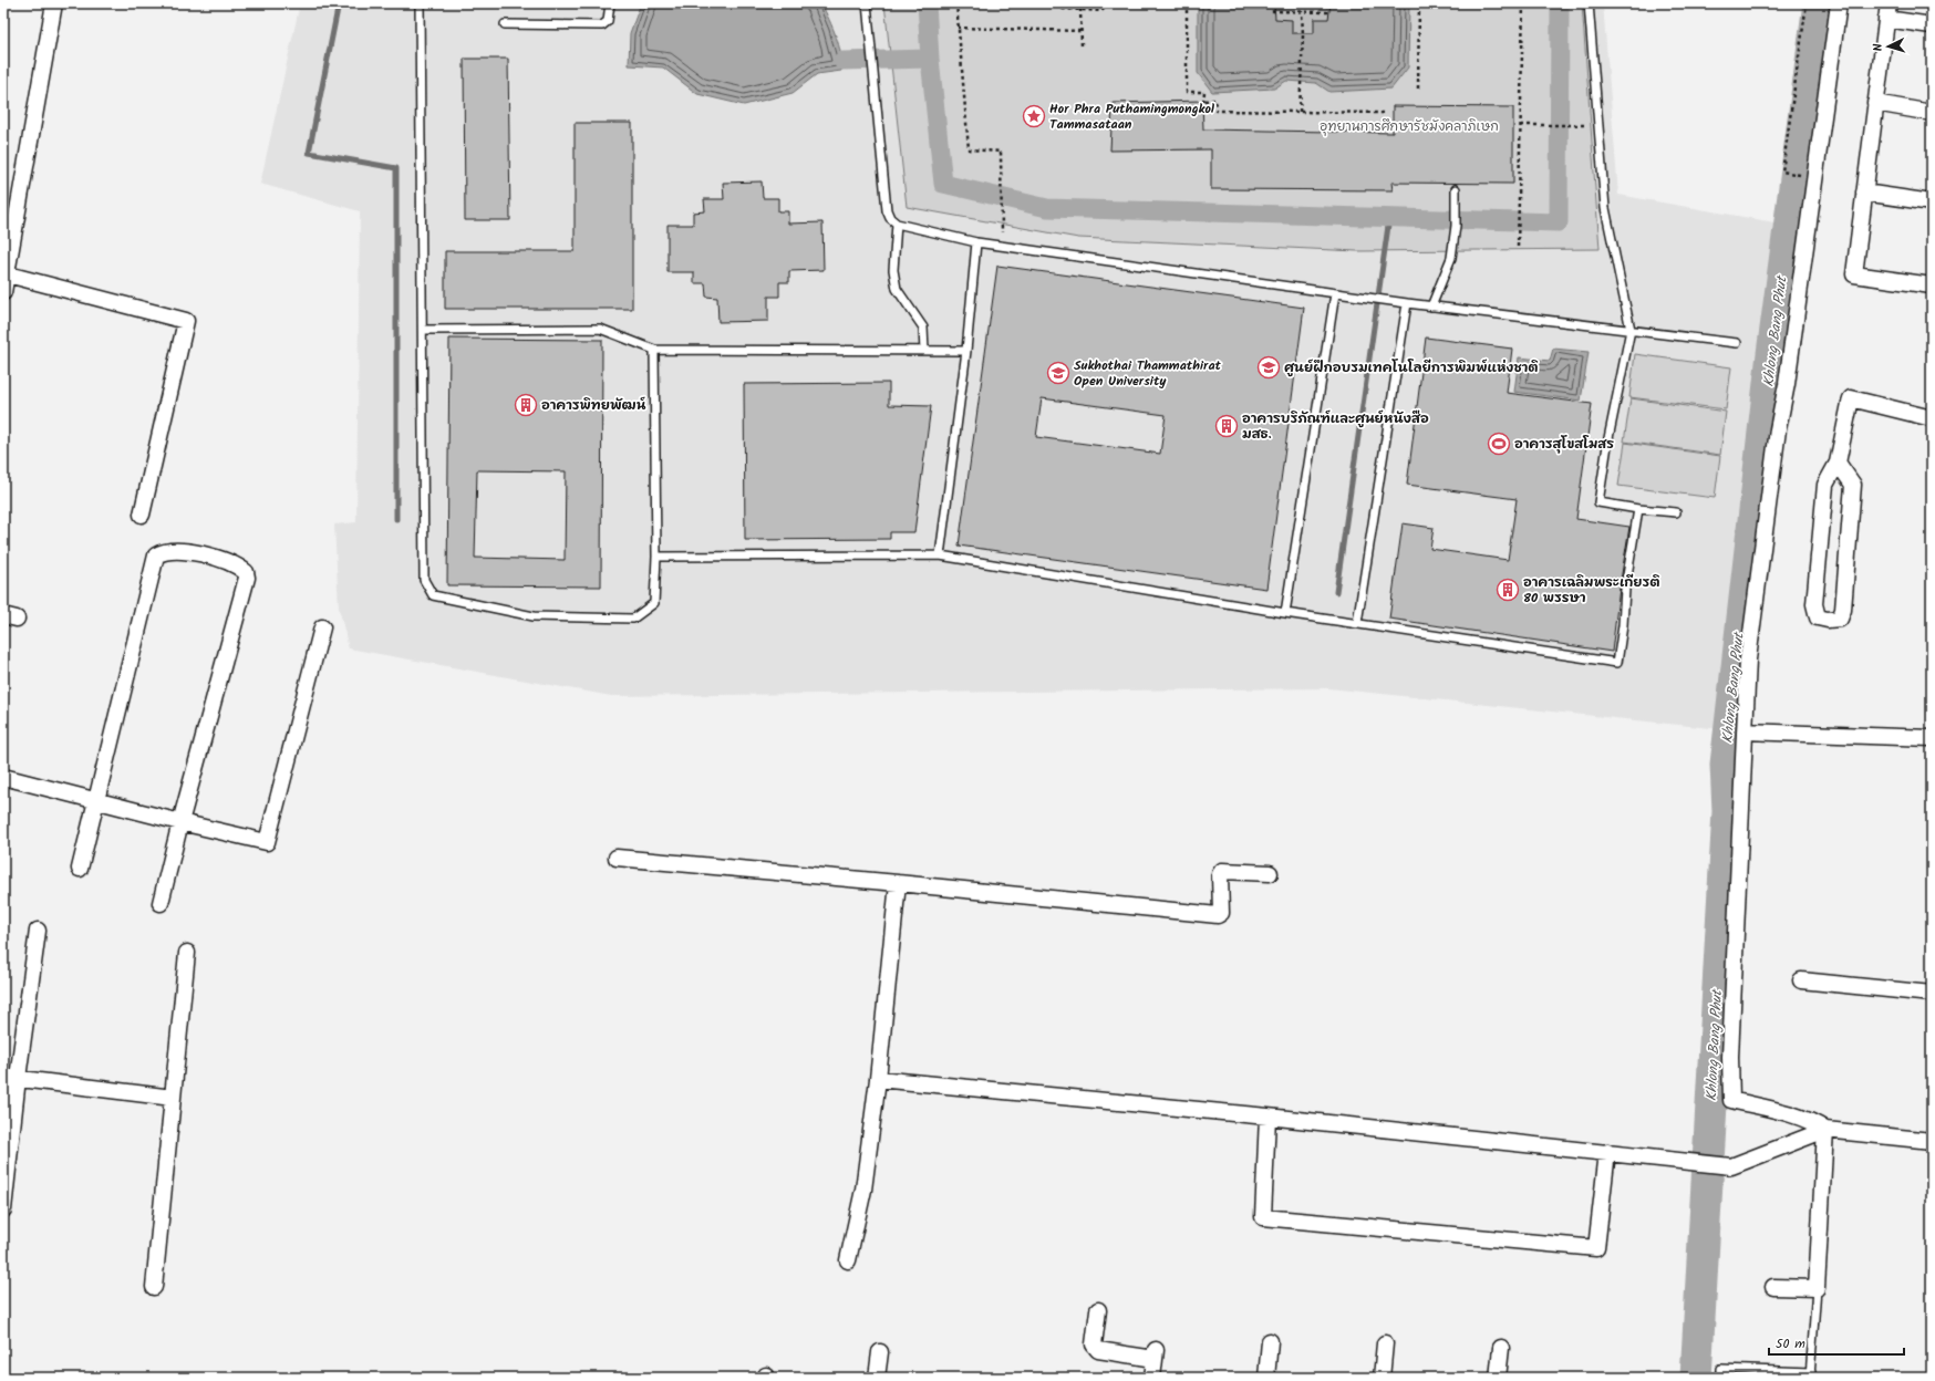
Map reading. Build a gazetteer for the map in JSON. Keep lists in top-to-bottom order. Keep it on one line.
{"water":["Khlong Bang Phut"],"parks":["อุทยานการศึกษารัชมังคลาภิเษก"],"places":{"place":["Hor Phra Puthamingmongkol Tammasataan"],"school or university":["ศูนย์ฝึกอบรมเทคโนโลยีการพิมพ์แห่งชาติ","Sukhothai Thammathirat Open University"],"building":["อาคารพิทยพัฒน์","อาคารบริภัณฑ์และศูนย์หนังสือ มสธ.","อาคารเฉลิมพระเกียรติ 80 พรรษา"],"sports":["อาคารสุโขสโมสร"]},"scale_bar":"50 m","north":"left"}
